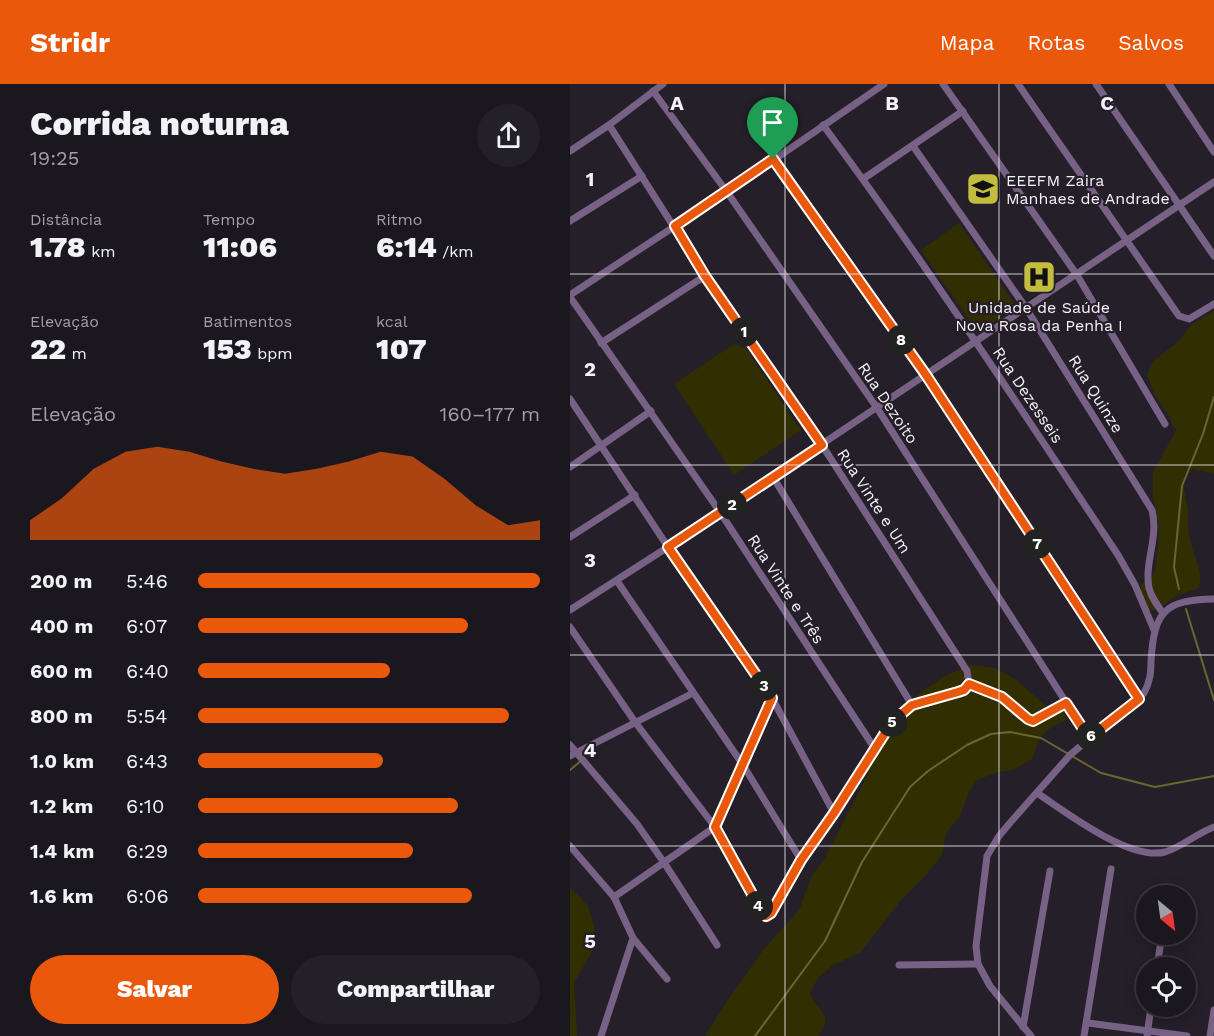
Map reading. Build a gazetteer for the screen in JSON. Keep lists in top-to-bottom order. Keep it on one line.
{"streets":{"street":["Rua Quinze","Rua Dezesseis","Rua Dezoito","Rua Vinte e Um","Rua Vinte e Três"]},"places":{"school or university":["EEEFM Zaira Manhaes de Andrade"],"hospital":["Unidade de Saúde Nova Rosa da Penha I"]},"north":"bottom right","page":{"header":"Stridr","nav":["Mapa","Rotas","Salvos"],"heading":["Corrida noturna","19:25"],"stats":[["Distância","1.78 km"],["Tempo","11:06"],["Ritmo","6:14 /km"],["Elevação","22 m"],["Batimentos","153 bpm"],["kcal","107"]],"pins":["1","8","2","7","3","5","6","4"],"chart":["Elevação","160–177 m"],"list":[{"name":"200 m","note":"5:46"},{"name":"400 m","note":"6:07"},{"name":"600 m","note":"6:40"},{"name":"800 m","note":"5:54"},{"name":"1.0 km","note":"6:43"},{"name":"1.2 km","note":"6:10"},{"name":"1.4 km","note":"6:29"},{"name":"1.6 km","note":"6:06"}],"buttons":["Salvar","Compartilhar"]},"grid":{"columns":["A","B","C"],"rows":["1","2","3","4","5"]}}
